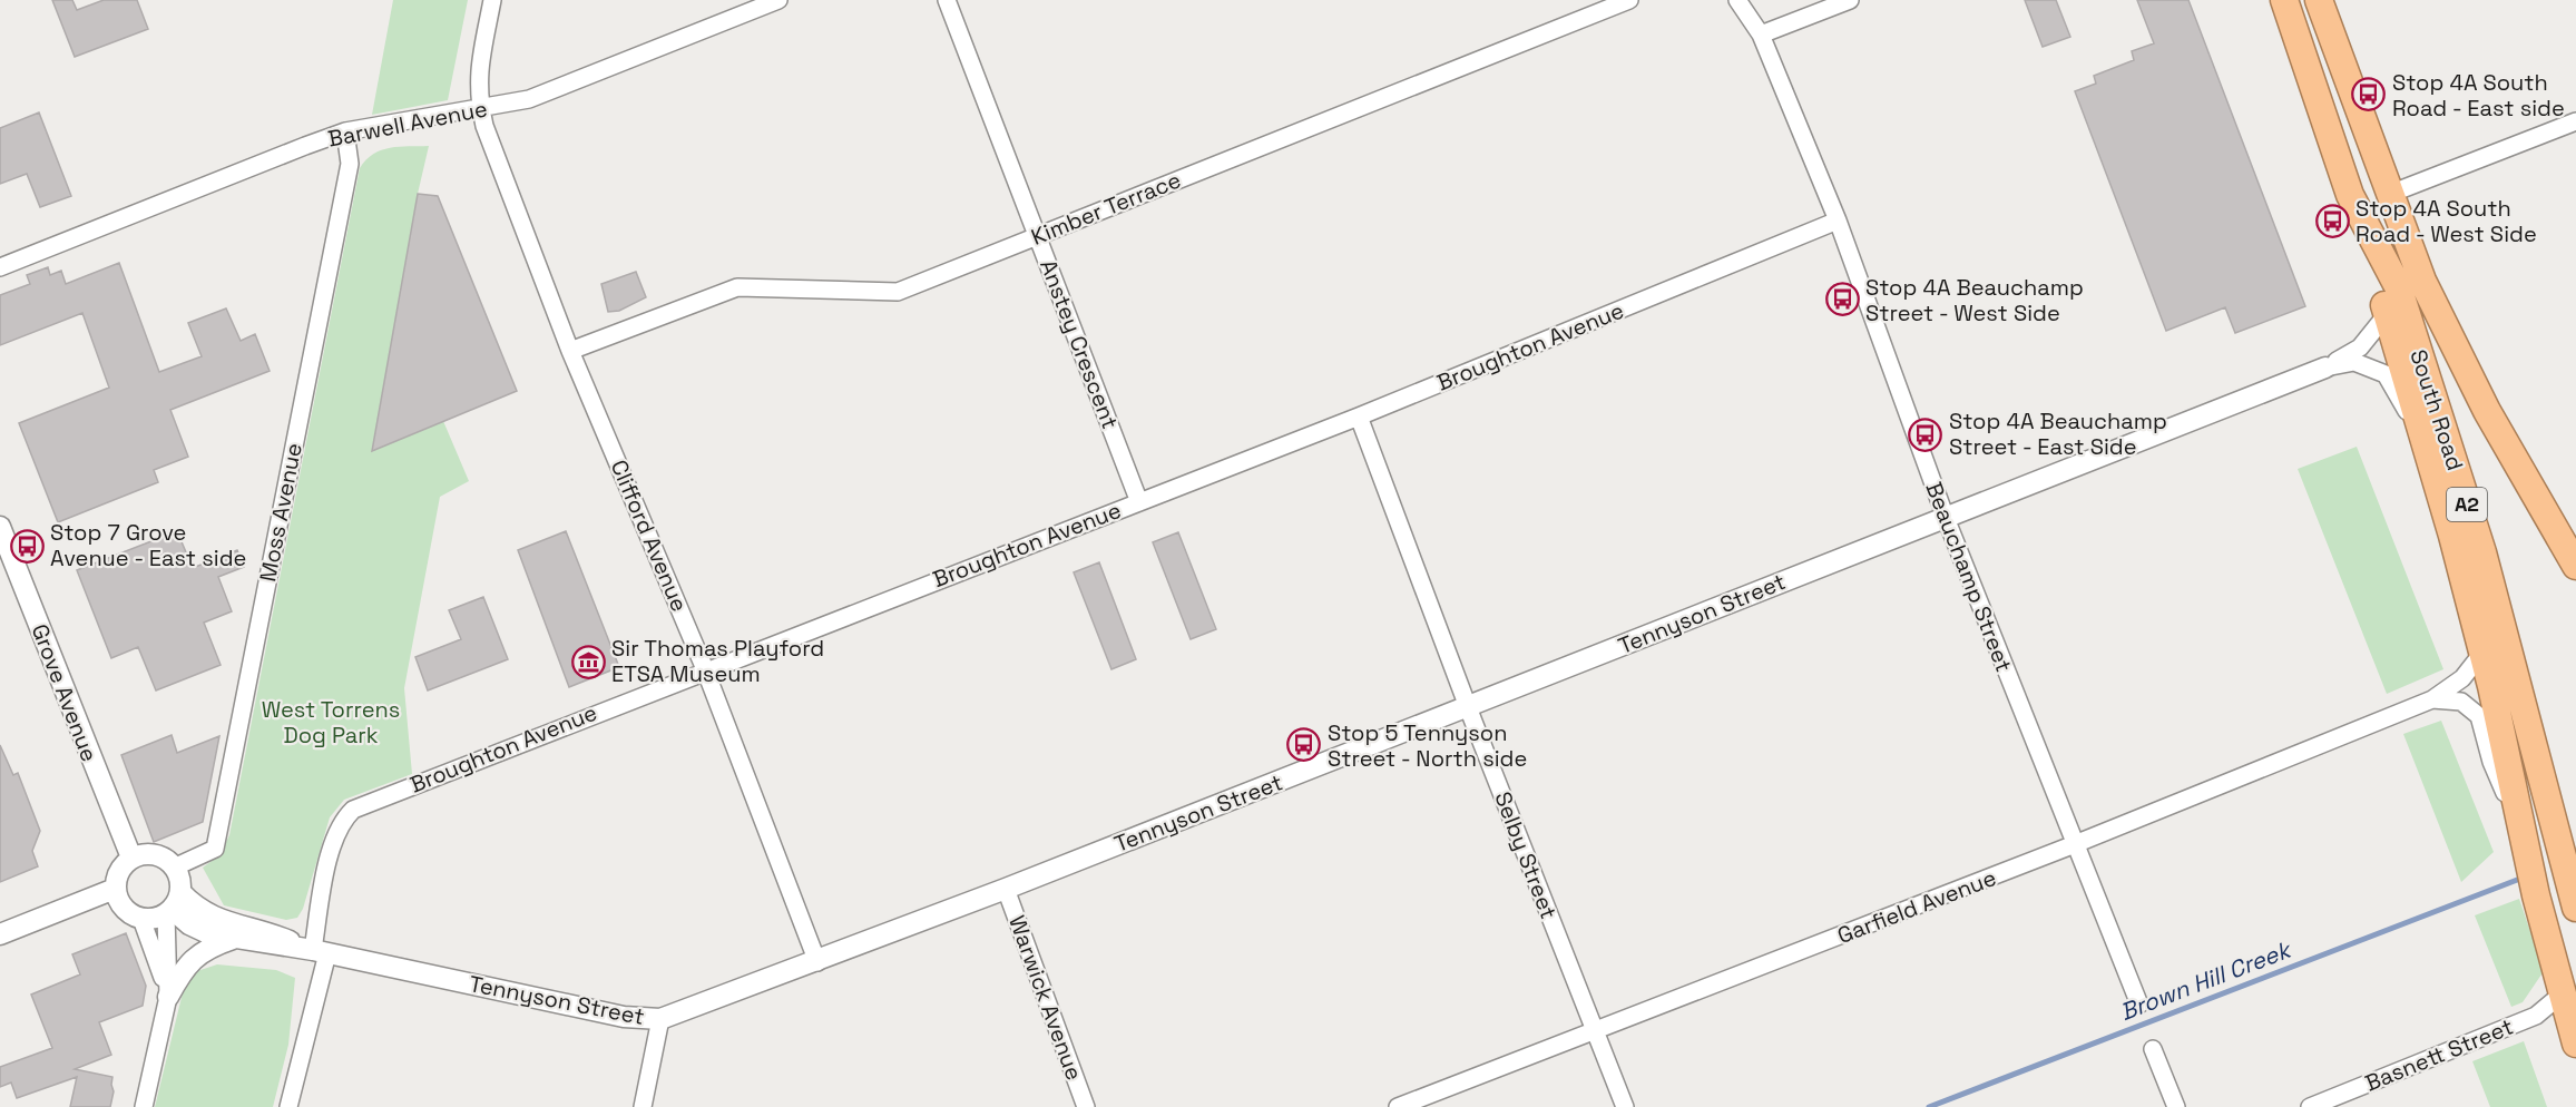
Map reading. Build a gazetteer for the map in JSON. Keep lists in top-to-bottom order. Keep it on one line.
{"streets":{"highway":["South Road","A2"],"street":["Barwell Avenue","Kimber Terrace","Anstey Crescent","Broughton Avenue","Moss Avenue","Clifford Avenue","Beauchamp Street","Tennyson Street","Grove Avenue","Selby Street","Garfield Avenue","Warwick Avenue","Basnett Street"]},"crossings":[["Barwell Avenue","Moss Avenue"],["Barwell Avenue","Clifford Avenue"],["Kimber Terrace","Anstey Crescent"],["Kimber Terrace","Clifford Avenue"],["Anstey Crescent","Broughton Avenue"],["Broughton Avenue","Clifford Avenue"],["Broughton Avenue","Beauchamp Street"],["Broughton Avenue","Tennyson Street"],["Broughton Avenue","Selby Street"],["Moss Avenue","Tennyson Street"],["Moss Avenue","Grove Avenue"],["Clifford Avenue","Tennyson Street"],["Beauchamp Street","Tennyson Street"],["Beauchamp Street","Garfield Avenue"],["Tennyson Street","Grove Avenue"],["Tennyson Street","Selby Street"],["Tennyson Street","Warwick Avenue"],["Selby Street","Garfield Avenue"]],"water":["Brown Hill Creek"],"parks":["West Torrens Dog Park"],"places":{"bus stop":["Stop 4A South Road - East side","Stop 4A South Road - West Side","Stop 4A Beauchamp Street - West Side","Stop 4A Beauchamp Street - East Side","Stop 7 Grove Avenue - East side","Stop 5 Tennyson Street - North side"],"museum":["Sir Thomas Playford ETSA Museum"]}}
